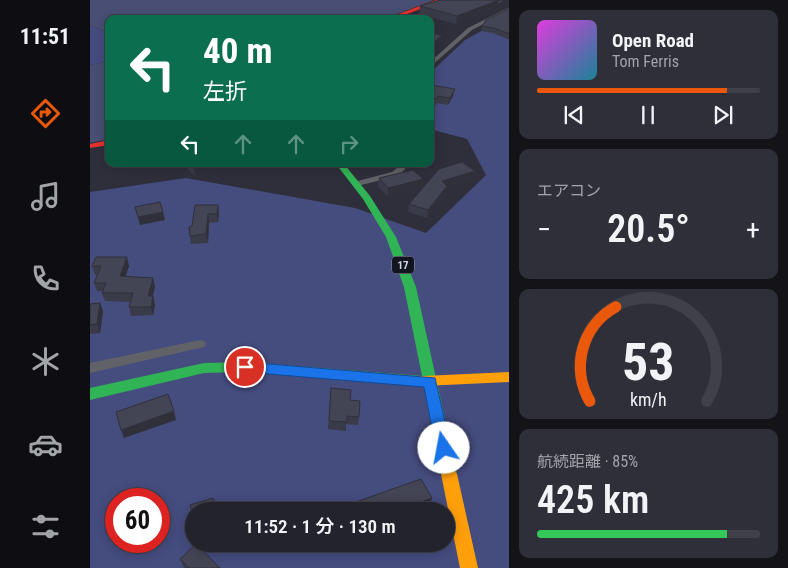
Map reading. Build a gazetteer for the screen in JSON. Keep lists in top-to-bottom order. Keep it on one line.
{"streets":{"main road":["17"]},"page":{"tabs":"11:51","turn":["40 m","左折"],"song":["Open Road","Tom Ferris"],"tile":["エアコン",["航続距離 · 85%","425 km"]],"heat":["−","20.5°","+"],"limit":"60","trip":"11:52 · 1 分 · 130 m","gauge":["53","km/h"]}}
